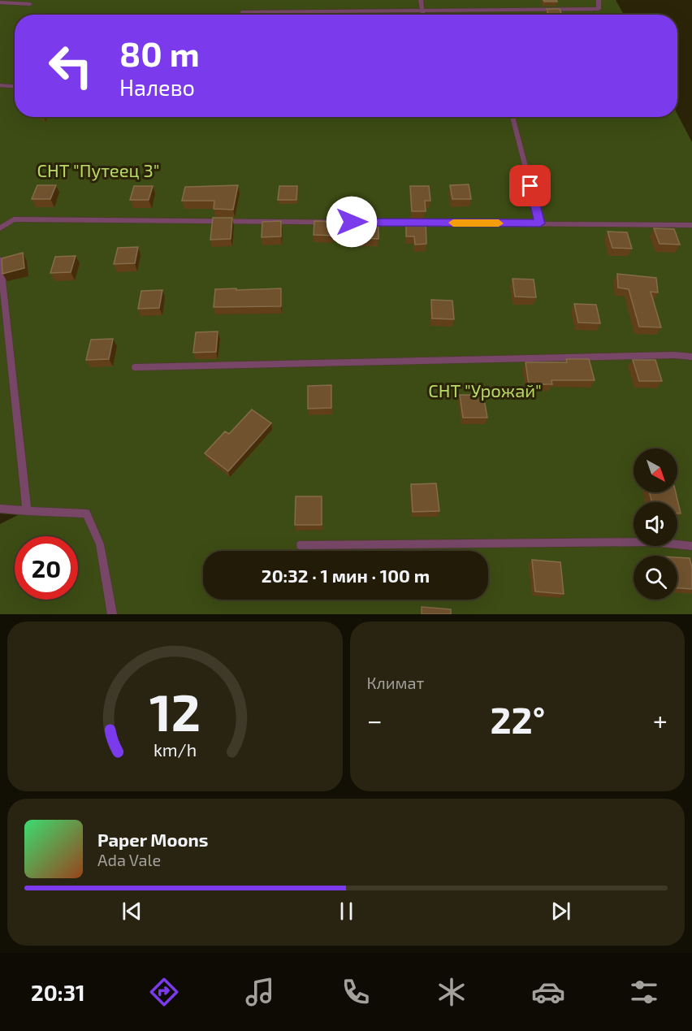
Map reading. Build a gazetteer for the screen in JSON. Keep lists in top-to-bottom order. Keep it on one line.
{"parks":["СНТ \"Путеец 3\"","СНТ \"Урожай\""],"north":"bottom right","page":{"turn":["80 m","Налево"],"limit":"20","trip":"20:32 · 1 мин · 100 m","tile":"Климат","heat":["−","22°","+"],"song":["Paper Moons","Ada Vale"],"tabs":"20:31","gauge":["12","km/h"]}}
